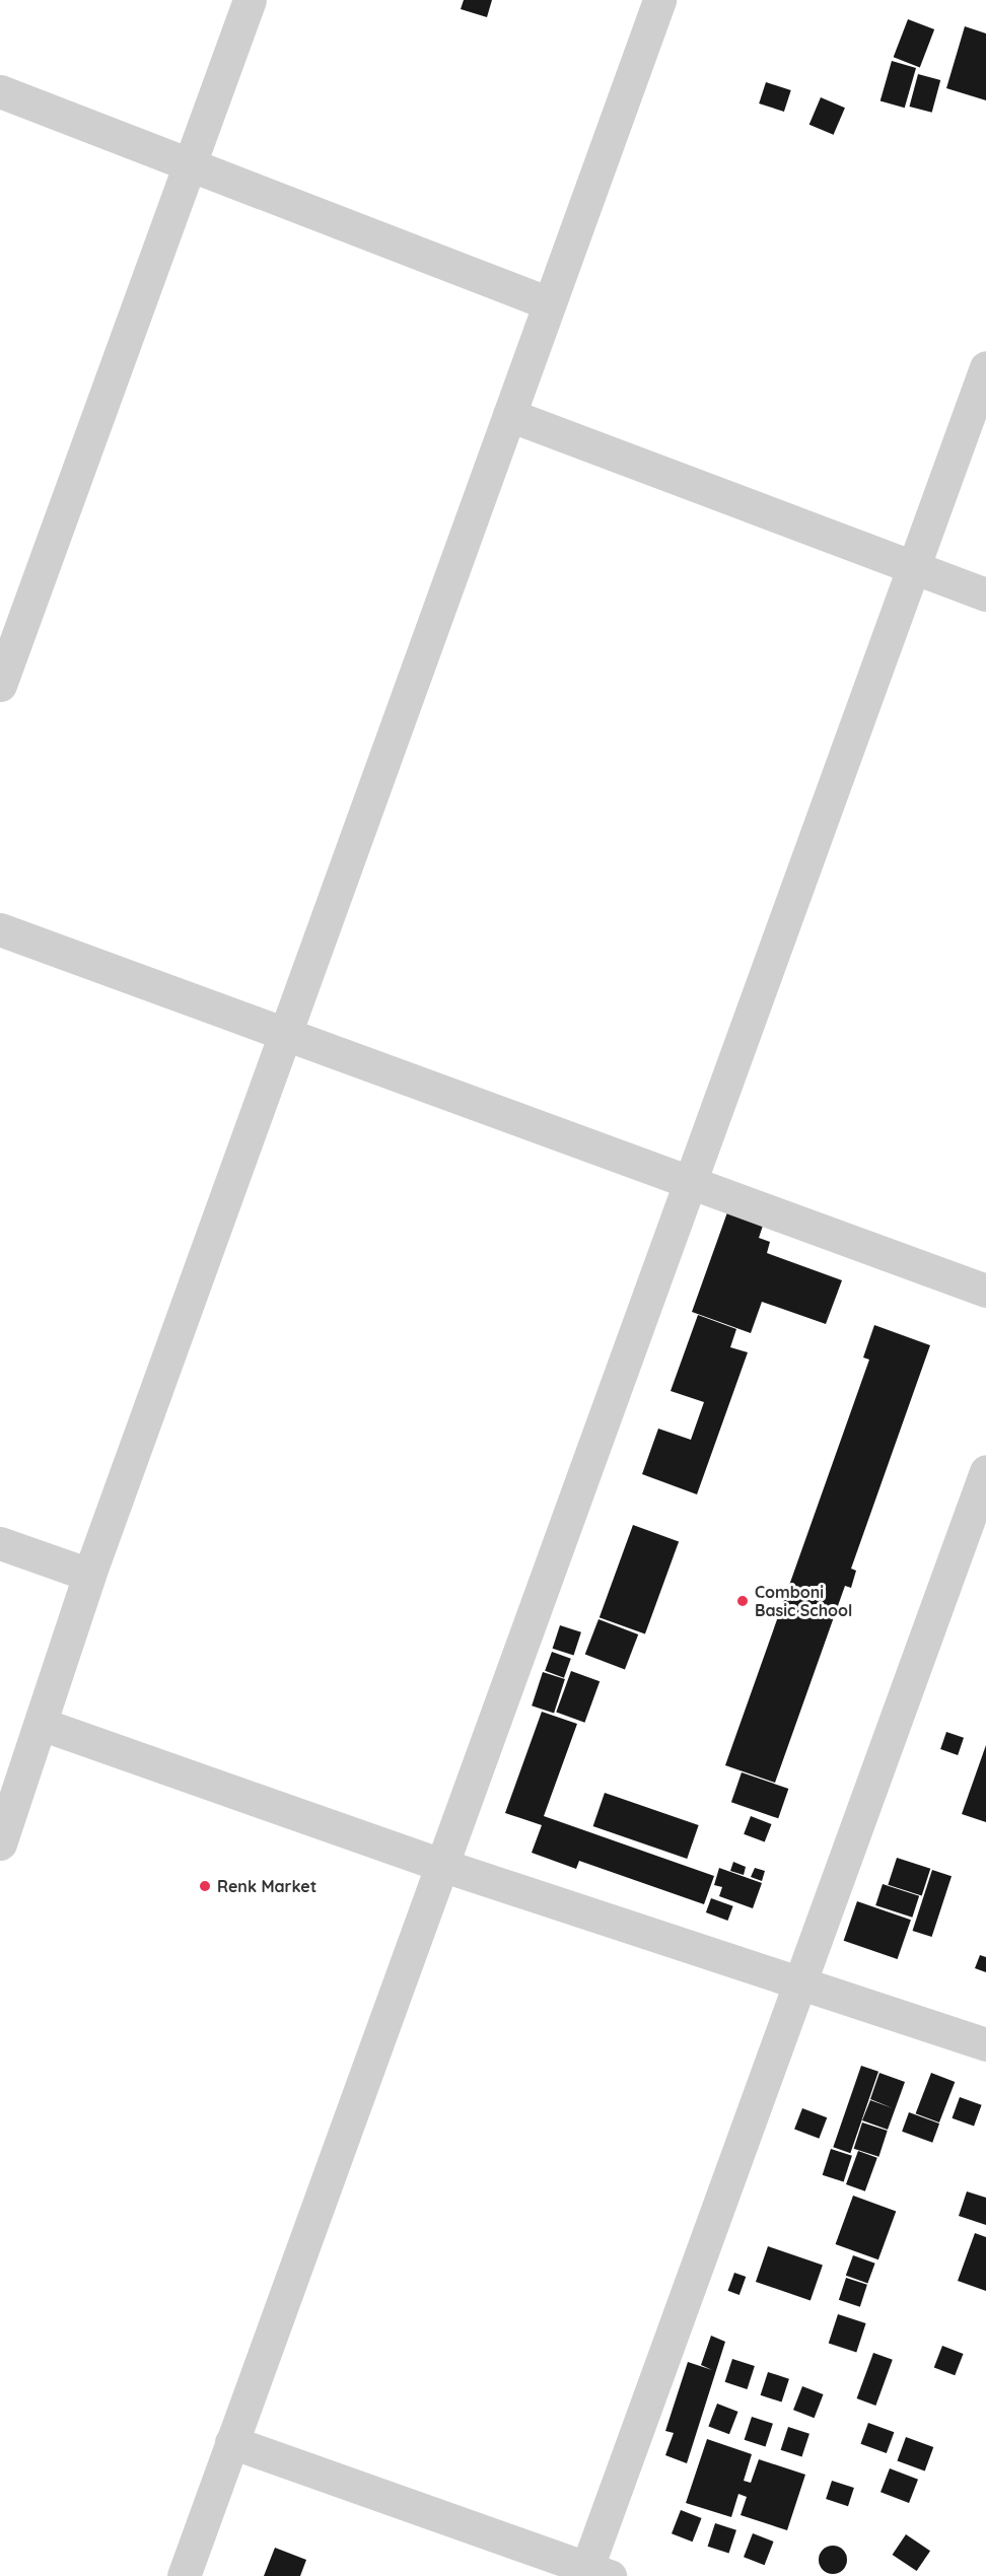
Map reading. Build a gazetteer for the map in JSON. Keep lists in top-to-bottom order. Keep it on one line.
{"places":["Comboni Basic School","Renk Market"]}
